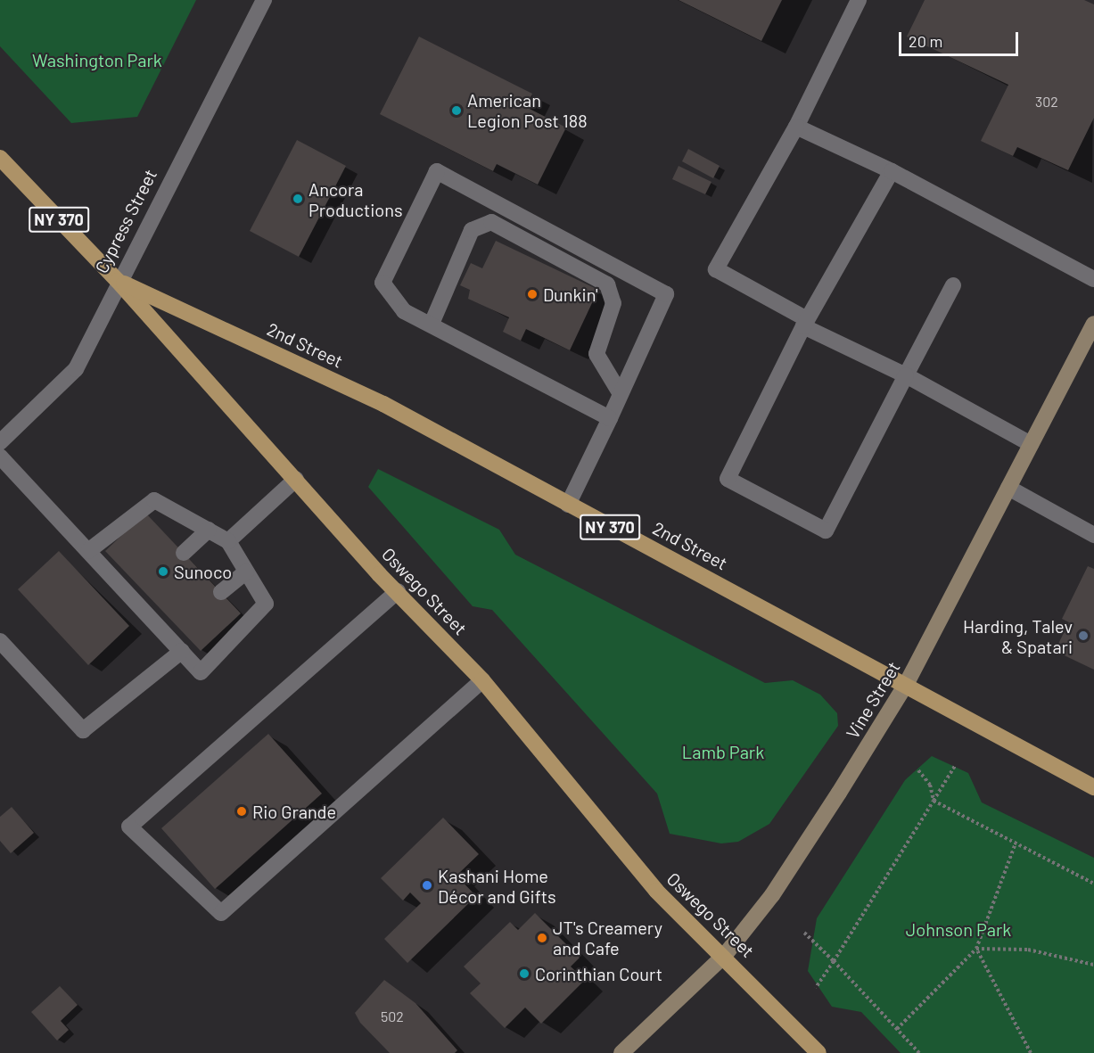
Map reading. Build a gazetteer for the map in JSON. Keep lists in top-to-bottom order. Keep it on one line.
{"streets":{"main road":["NY 370","2nd Street","Oswego Street"],"street":["Cypress Street","Vine Street"]},"crossings":[["Cypress Street","2nd Street"],["Cypress Street","Oswego Street"],["2nd Street","Oswego Street"],["2nd Street","Vine Street"],["Oswego Street","Vine Street"]],"parks":["Washington Park","Lamb Park","Johnson Park"],"places":["American Legion Post 188","Ancora Productions","Dunkin'","Sunoco","Harding, Talev & Spatari","Rio Grande","Kashani Home Décor and Gifts","JT's Creamery and Cafe","Corinthian Court"],"house_numbers":["302","502"],"scale_bar":"20 m"}
